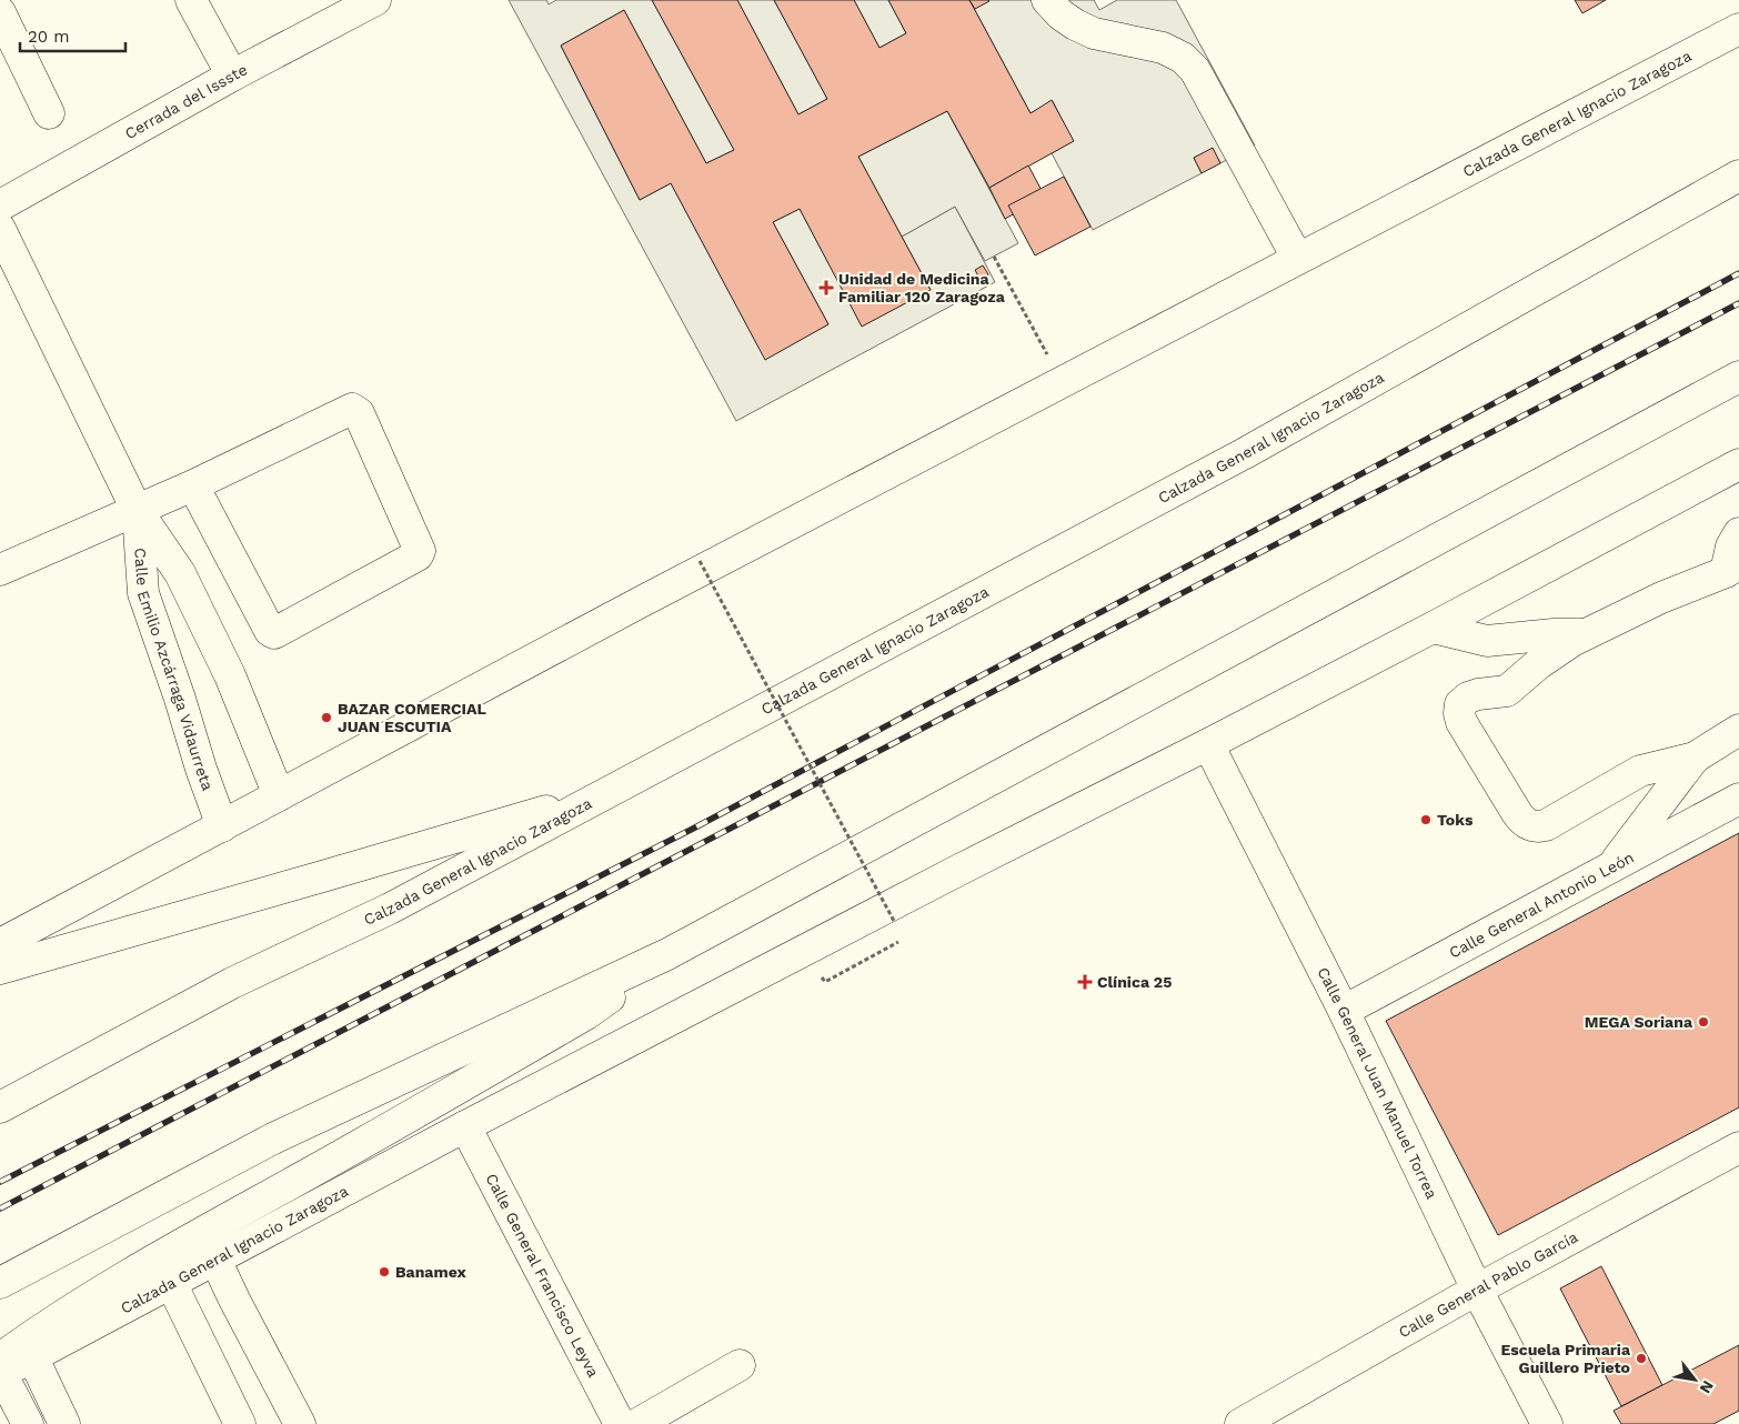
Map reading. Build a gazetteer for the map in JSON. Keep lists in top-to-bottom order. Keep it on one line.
{"streets":{"main road":["Cerrada del Issste","Calzada General Ignacio Zaragoza","Calle Emilio Azcárraga Vidaurreta","Calle General Antonio León","Calle General Juan Manuel Torrea","Calle General Francisco Leyva","Calle General Pablo García"]},"crossings":[["Calzada General Ignacio Zaragoza","Calle Emilio Azcárraga Vidaurreta"],["Calzada General Ignacio Zaragoza","Calle General Juan Manuel Torrea"],["Calzada General Ignacio Zaragoza","Calle General Francisco Leyva"],["Calle General Antonio León","Calle General Juan Manuel Torrea"],["Calle General Juan Manuel Torrea","Calle General Pablo García"]],"places":{"health":["Unidad de Medicina Familiar 120 Zaragoza","Clínica 25"],"other":["BAZAR COMERCIAL JUAN ESCUTIA","Toks","MEGA Soriana","Banamex","Escuela Primaria Guillero Prieto"]},"scale_bar":"20 m","north":"bottom right"}
